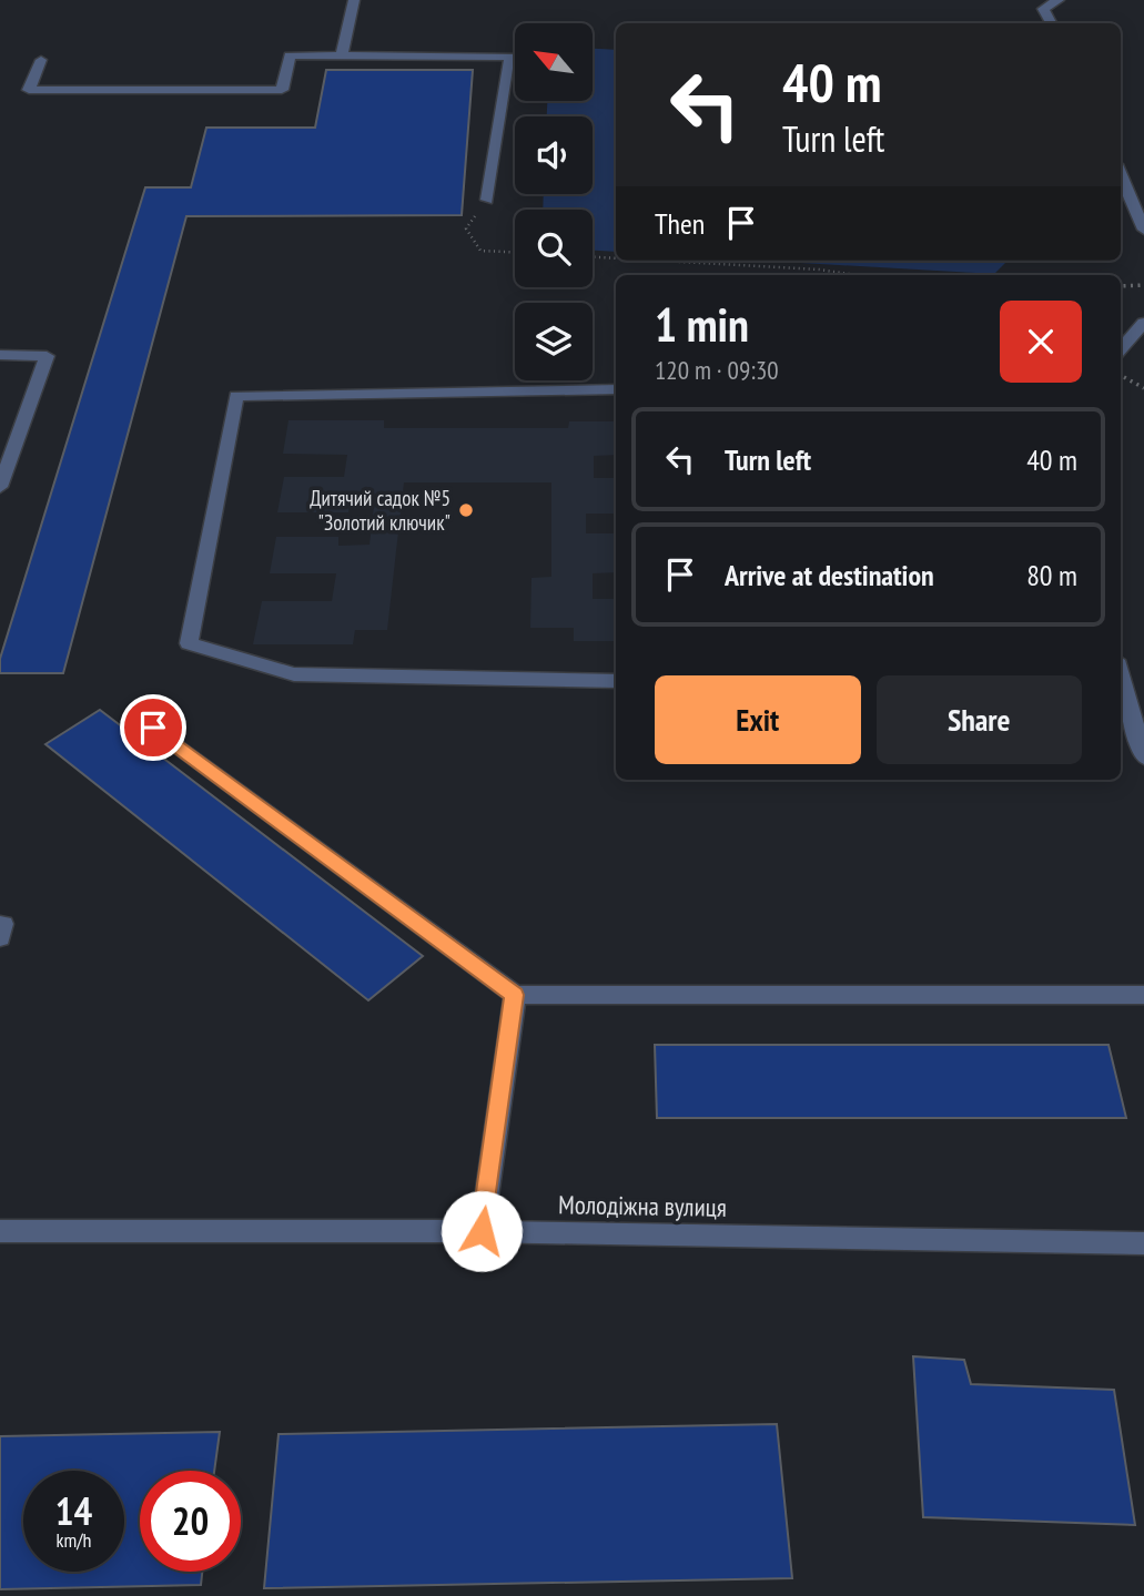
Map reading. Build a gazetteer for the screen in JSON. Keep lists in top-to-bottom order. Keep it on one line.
{"streets":{"street":["Молодіжна вулиця"]},"places":["Дитячий садок №5 \"Золотий ключик\""],"north":"top left","page":{"turn":["40 m","Turn left"],"then":"Then","heading":["1 min","120 m · 09:30"],"list":[{"name":"Turn left","value":"40 m"},{"name":"Arrive at destination","value":"80 m"}],"buttons":["Exit","Share"],"speed":"14 km/h","limit":"20"}}
